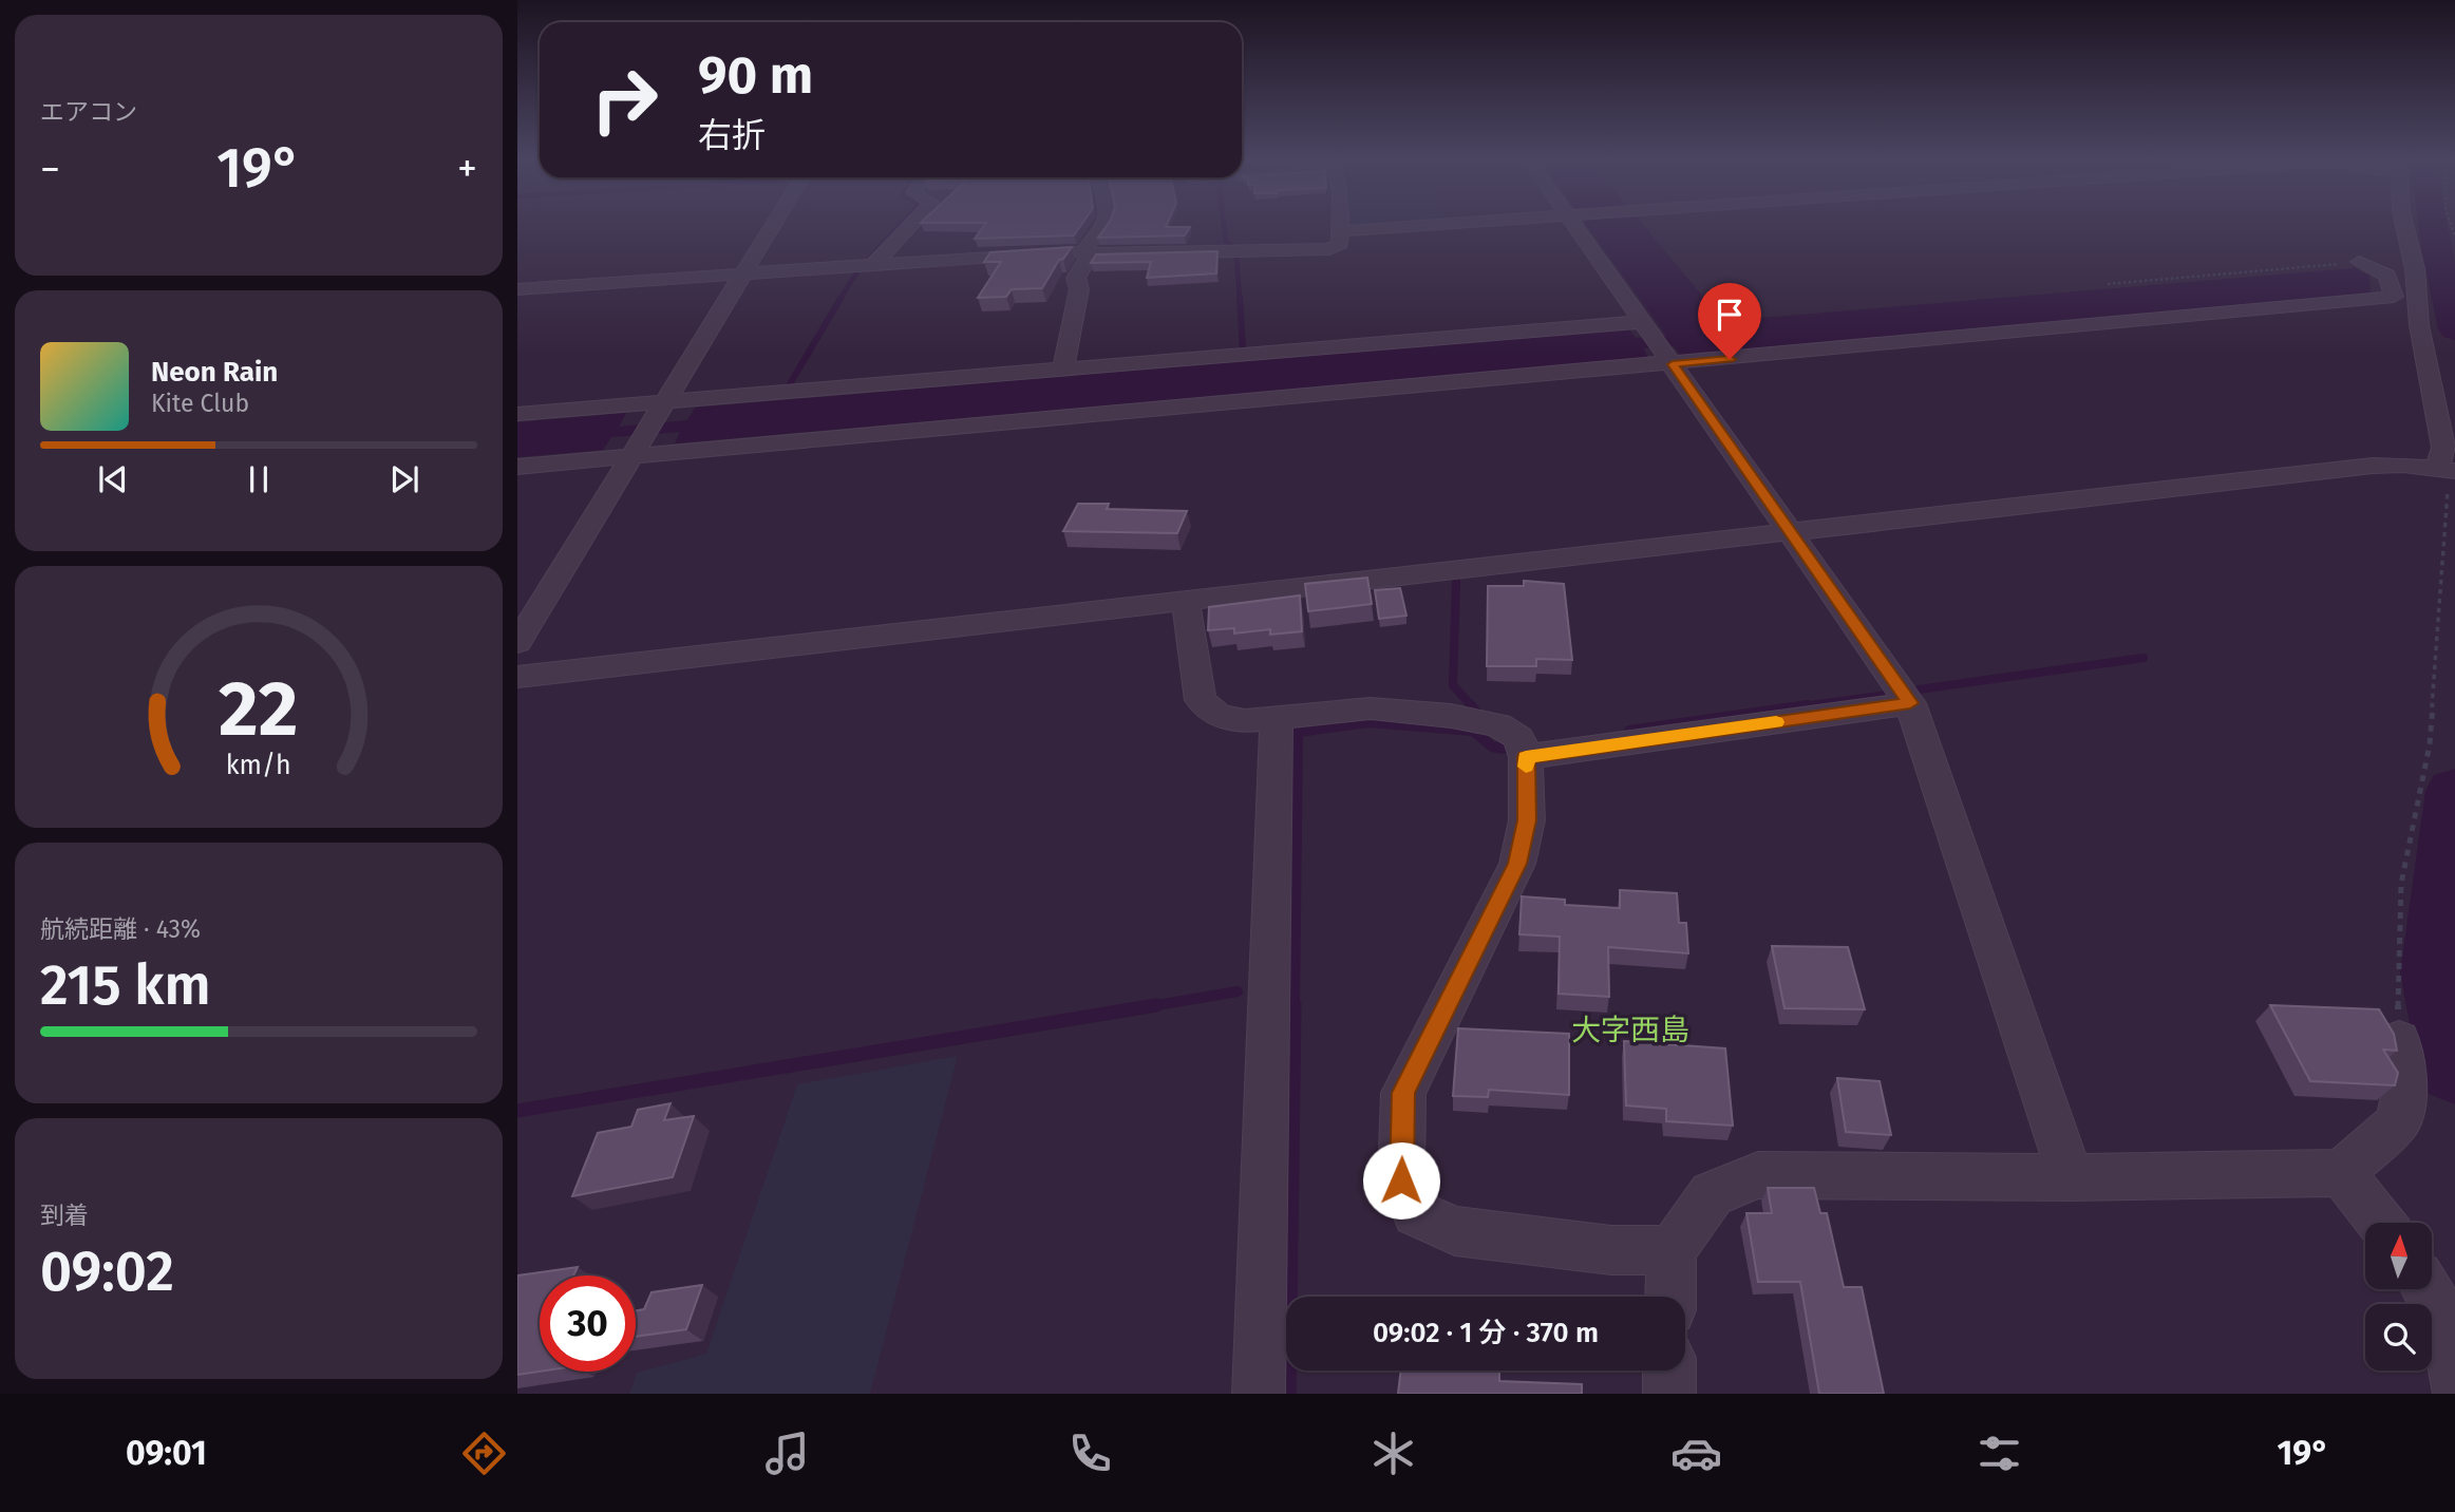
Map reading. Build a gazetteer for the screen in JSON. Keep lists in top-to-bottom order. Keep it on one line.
{"districts":["大字西島"],"north":"top","page":{"tile":["エアコン",["航続距離 · 43%","215 km"],["到着","09:02"]],"turn":["90 m","右折"],"heat":["−","19°","+"],"song":["Neon Rain","Kite Club"],"limit":"30","trip":"09:02 · 1 分 · 370 m","tabs":["09:01","19°"],"gauge":["22","km/h"]}}
